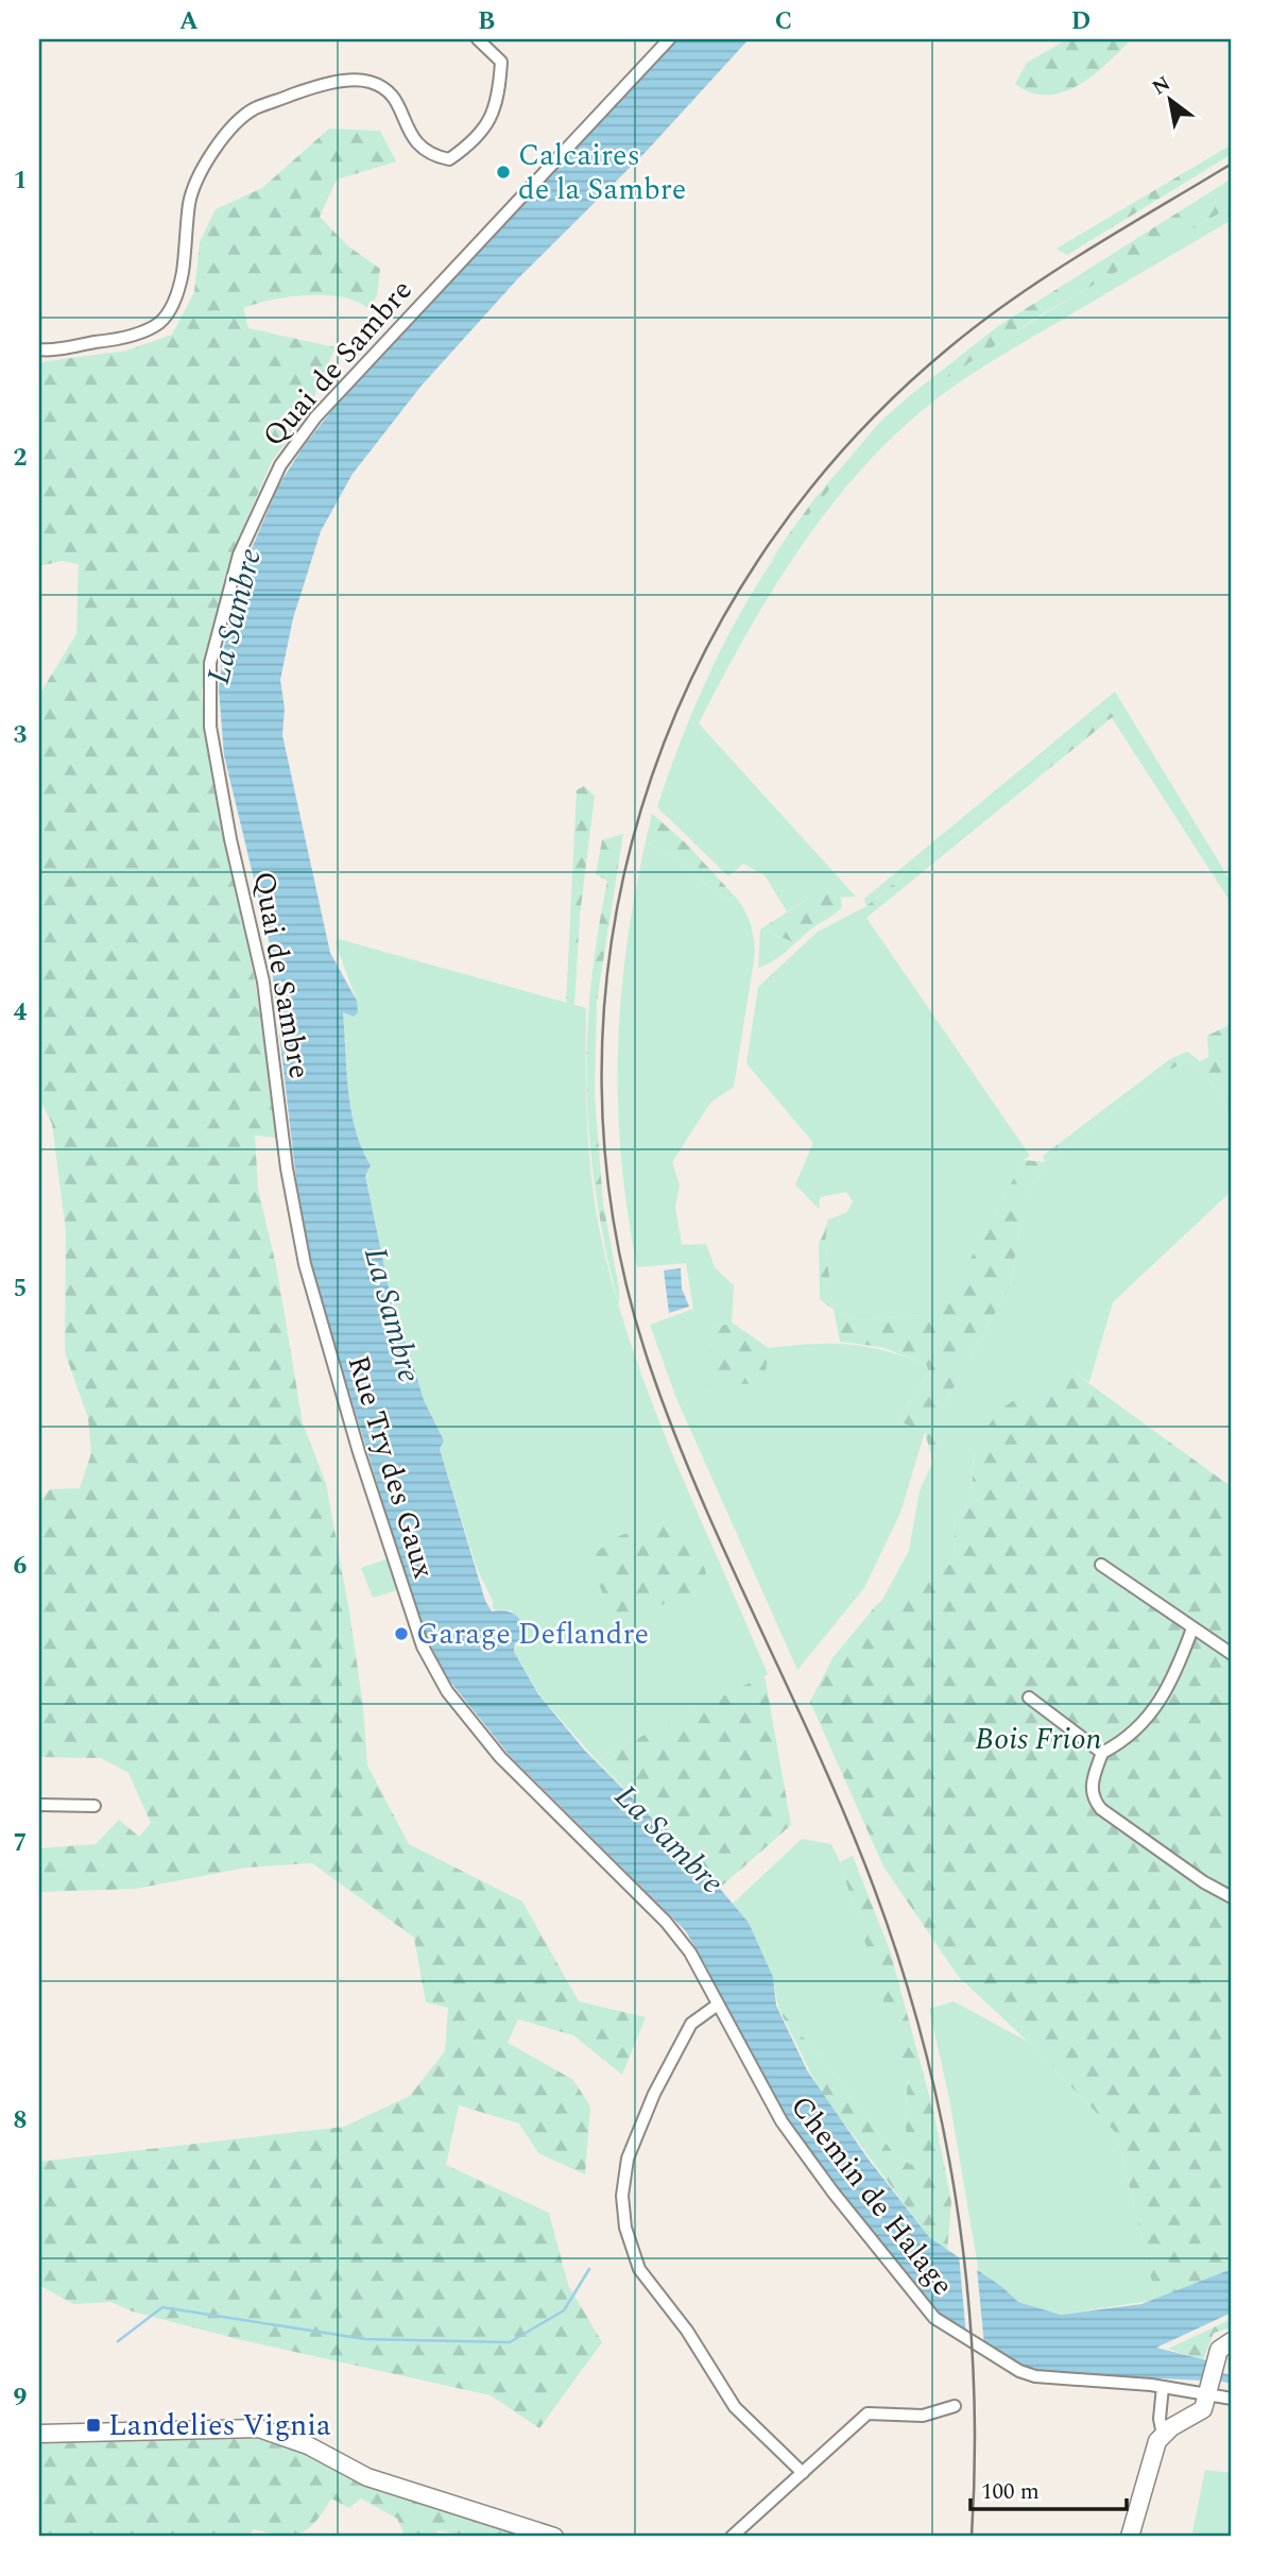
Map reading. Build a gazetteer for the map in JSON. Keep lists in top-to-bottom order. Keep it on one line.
{"streets":{"street":["Quai de Sambre","Rue Try des Gaux","Chemin de Halage"]},"crossings":[["Quai de Sambre","Rue Try des Gaux"],["Rue Try des Gaux","Chemin de Halage"]],"water":["La Sambre"],"parks":["Bois Frion"],"places":{"other":["Calcaires de la Sambre","Garage Deflandre"],"transit":["Landelies Vignia"]},"scale_bar":"100 m","north":"top left","grid":{"columns":["A","B","C","D"],"rows":["1","2","3","4","5","6","7","8","9"]}}
